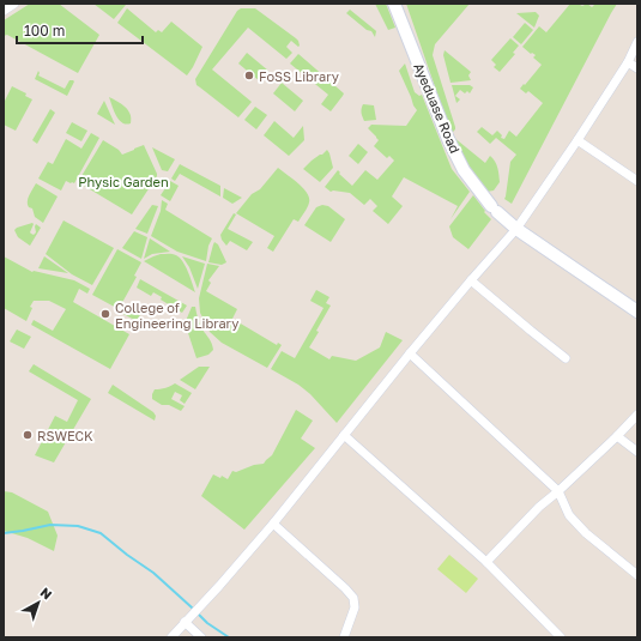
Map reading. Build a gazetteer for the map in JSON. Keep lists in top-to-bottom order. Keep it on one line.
{"streets":{"street":["Ayeduase Road"]},"parks":["Physic Garden"],"places":["FoSS Library","College of Engineering Library","RSWECK"],"scale_bar":"100 m","north":"top right"}
